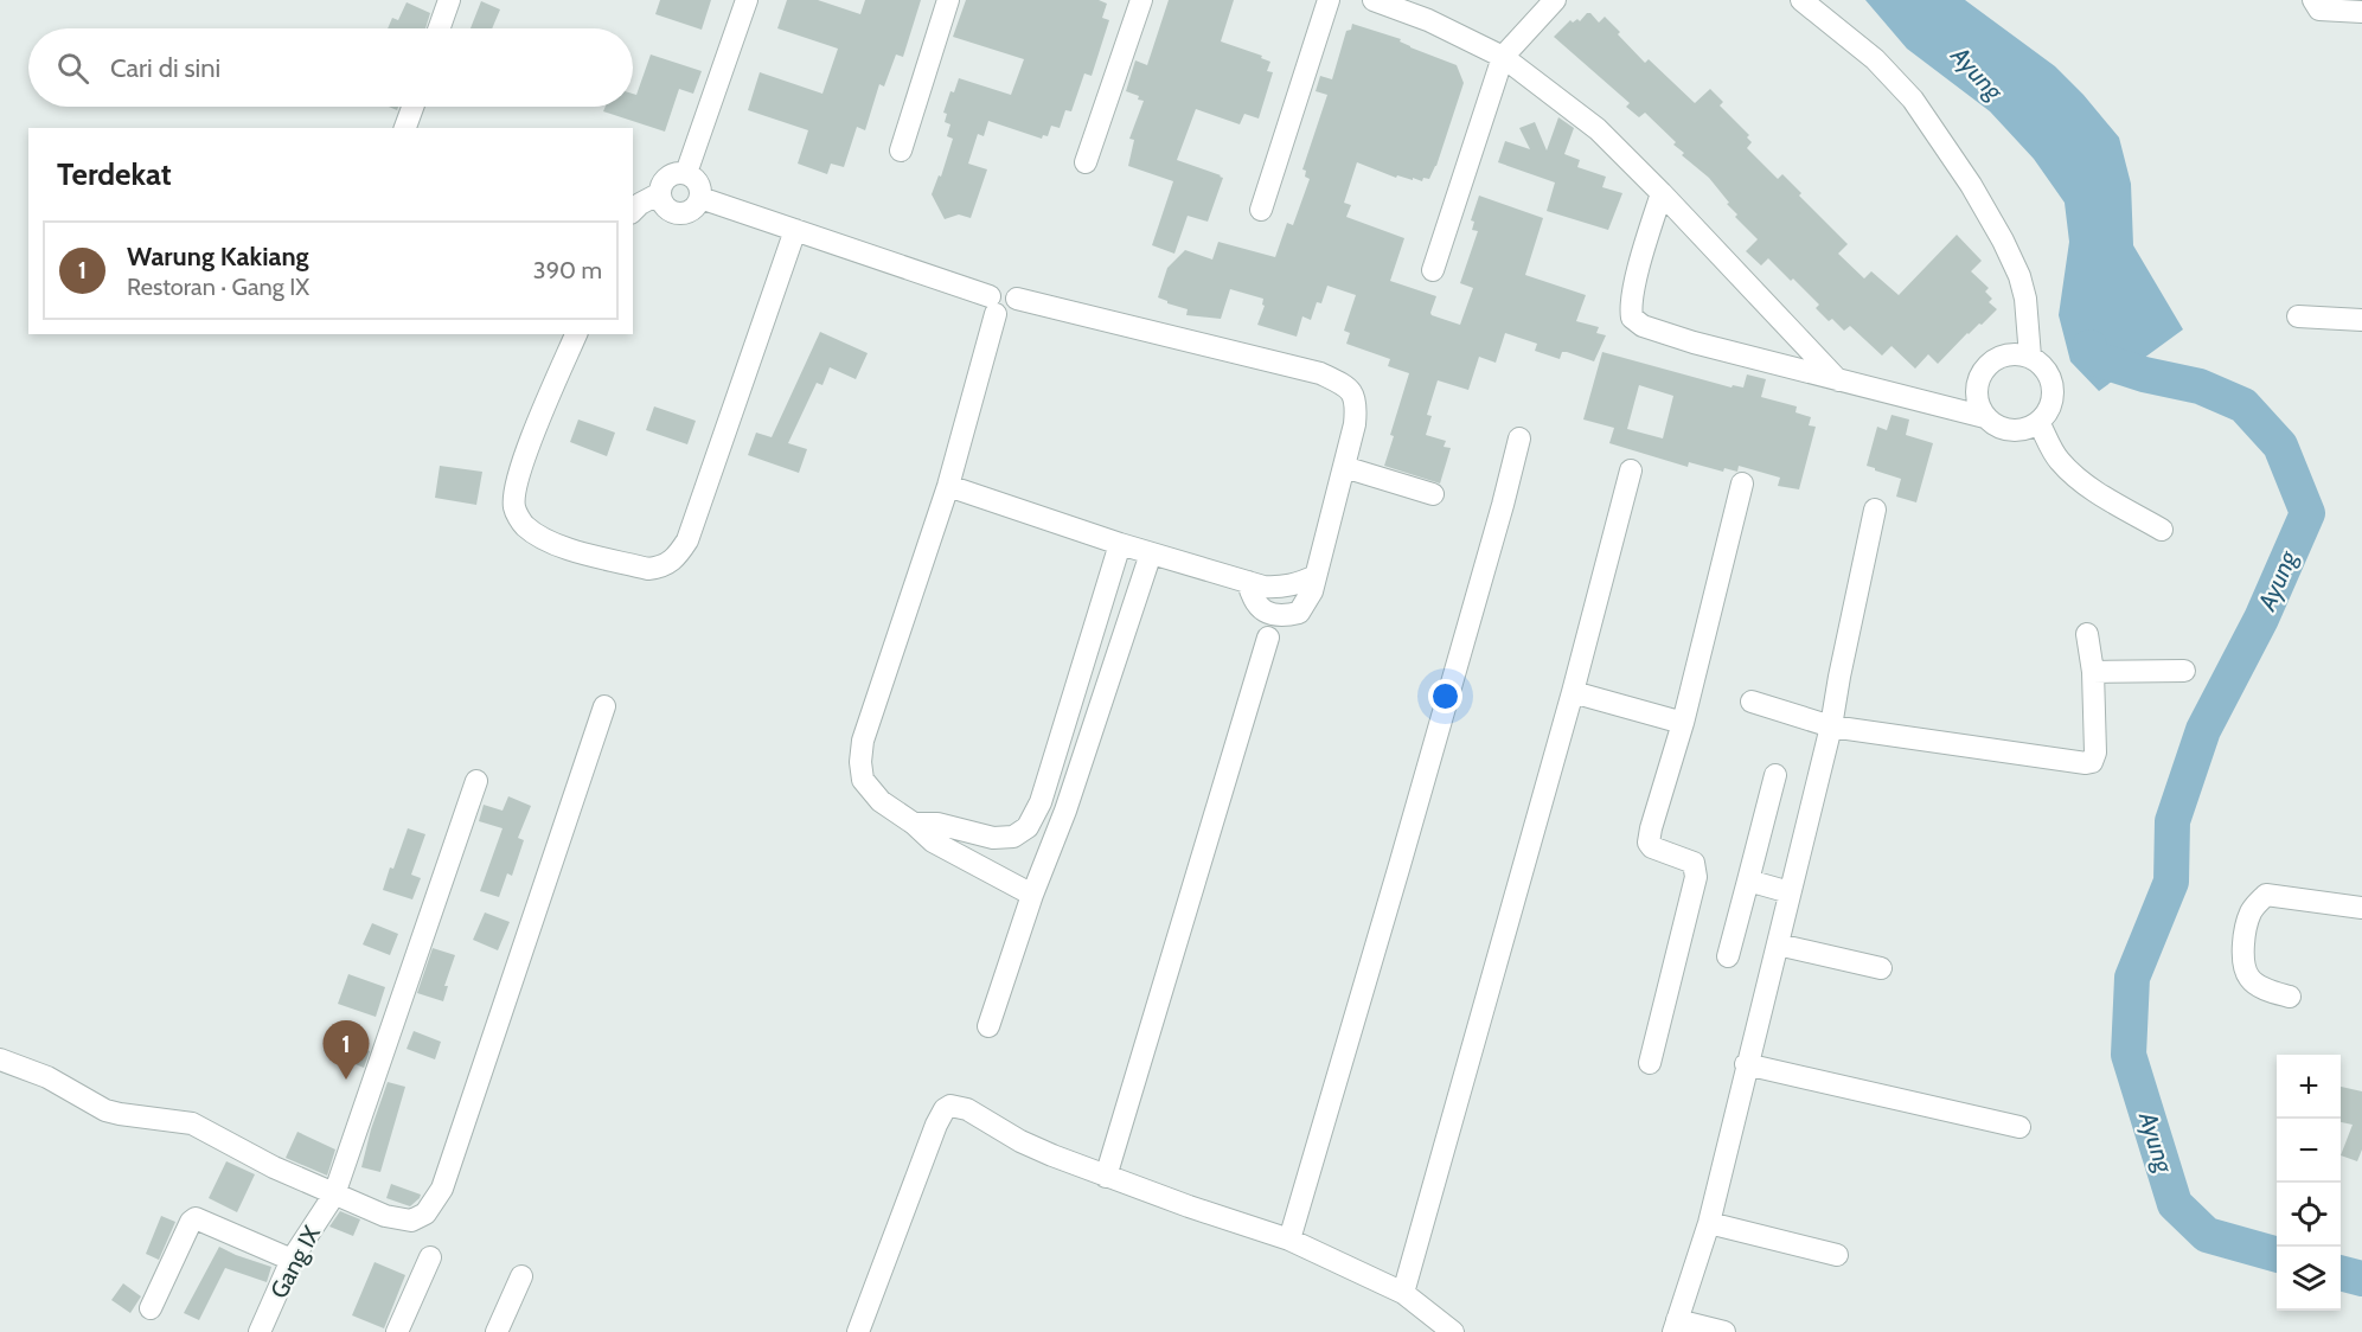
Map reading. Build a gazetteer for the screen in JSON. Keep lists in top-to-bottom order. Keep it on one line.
{"streets":{"street":["Gang IX"]},"water":["Ayung"],"page":{"search":"Cari di sini","heading":"Terdekat","list":[{"mark":"1","name":"Warung Kakiang","note":"Restoran · Gang IX","value":"390 m"}],"pins":"1","map_buttons":["+","−"]}}
